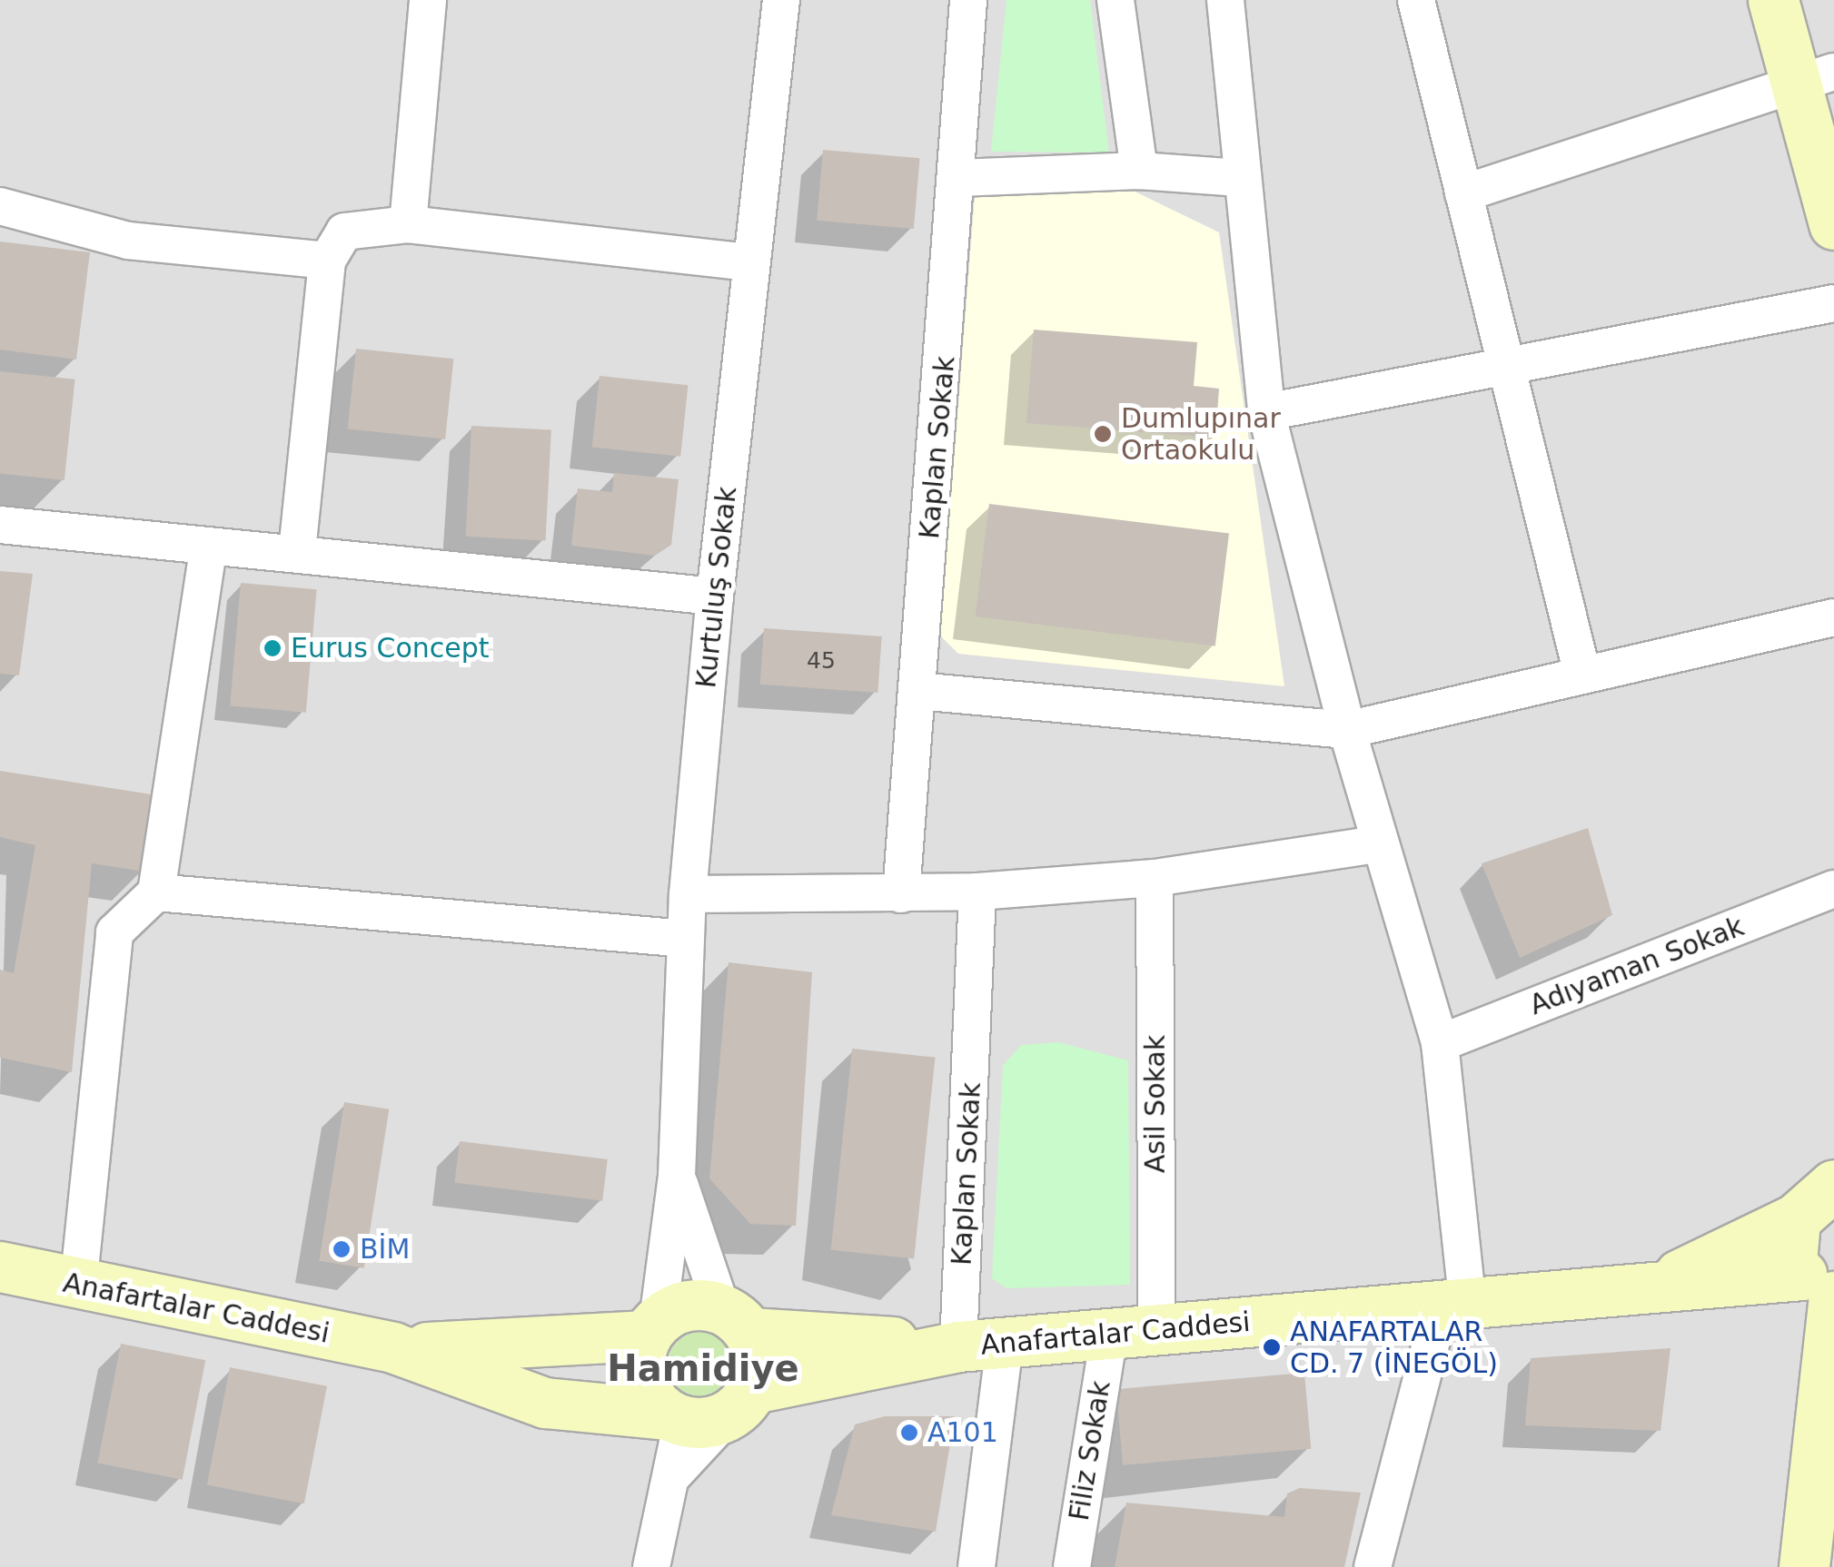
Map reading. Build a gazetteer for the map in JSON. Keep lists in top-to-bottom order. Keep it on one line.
{"streets":{"main road":["Anafartalar Caddesi"],"street":["Kaplan Sokak","Kurtuluş Sokak","Adıyaman Sokak","Asil Sokak","Filiz Sokak"]},"crossings":[["Kaplan Sokak","Anafartalar Caddesi"],["Asil Sokak","Anafartalar Caddesi"],["Asil Sokak","Filiz Sokak"],["Anafartalar Caddesi","Filiz Sokak"]],"districts":["Hamidiye"],"places":["Dumlupınar Ortaokulu","Eurus Concept","BİM","ANAFARTALAR CD. 7 (İNEGÖL)","A101"],"house_numbers":["45"]}
